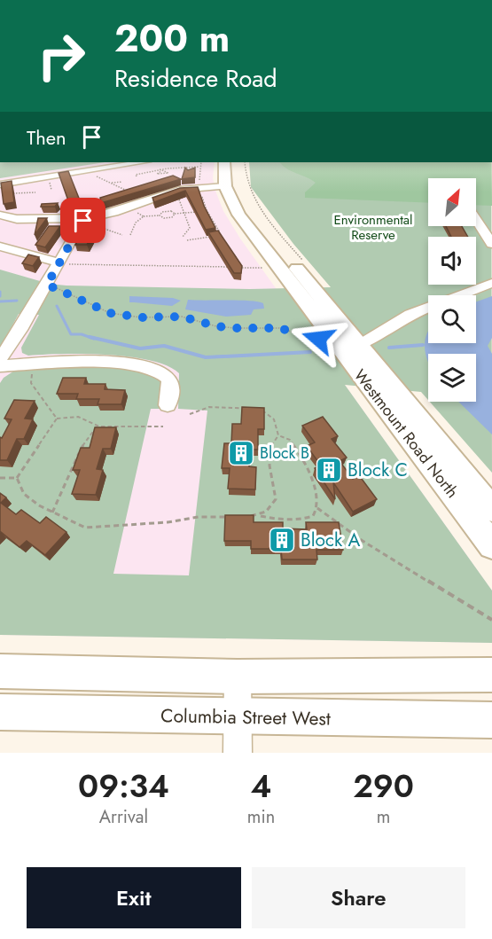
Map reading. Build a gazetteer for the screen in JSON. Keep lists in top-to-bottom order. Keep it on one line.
{"streets":{"main road":["Westmount Road North","Columbia Street West"]},"parks":["Environmental Reserve"],"places":{"building":["Block B","Block C","Block A"]},"north":"top right","page":{"turn":["200 m","Residence Road"],"then":"Then","eta":["09:34","Arrival","4","min","290","m"],"buttons":["Exit","Share"]}}
